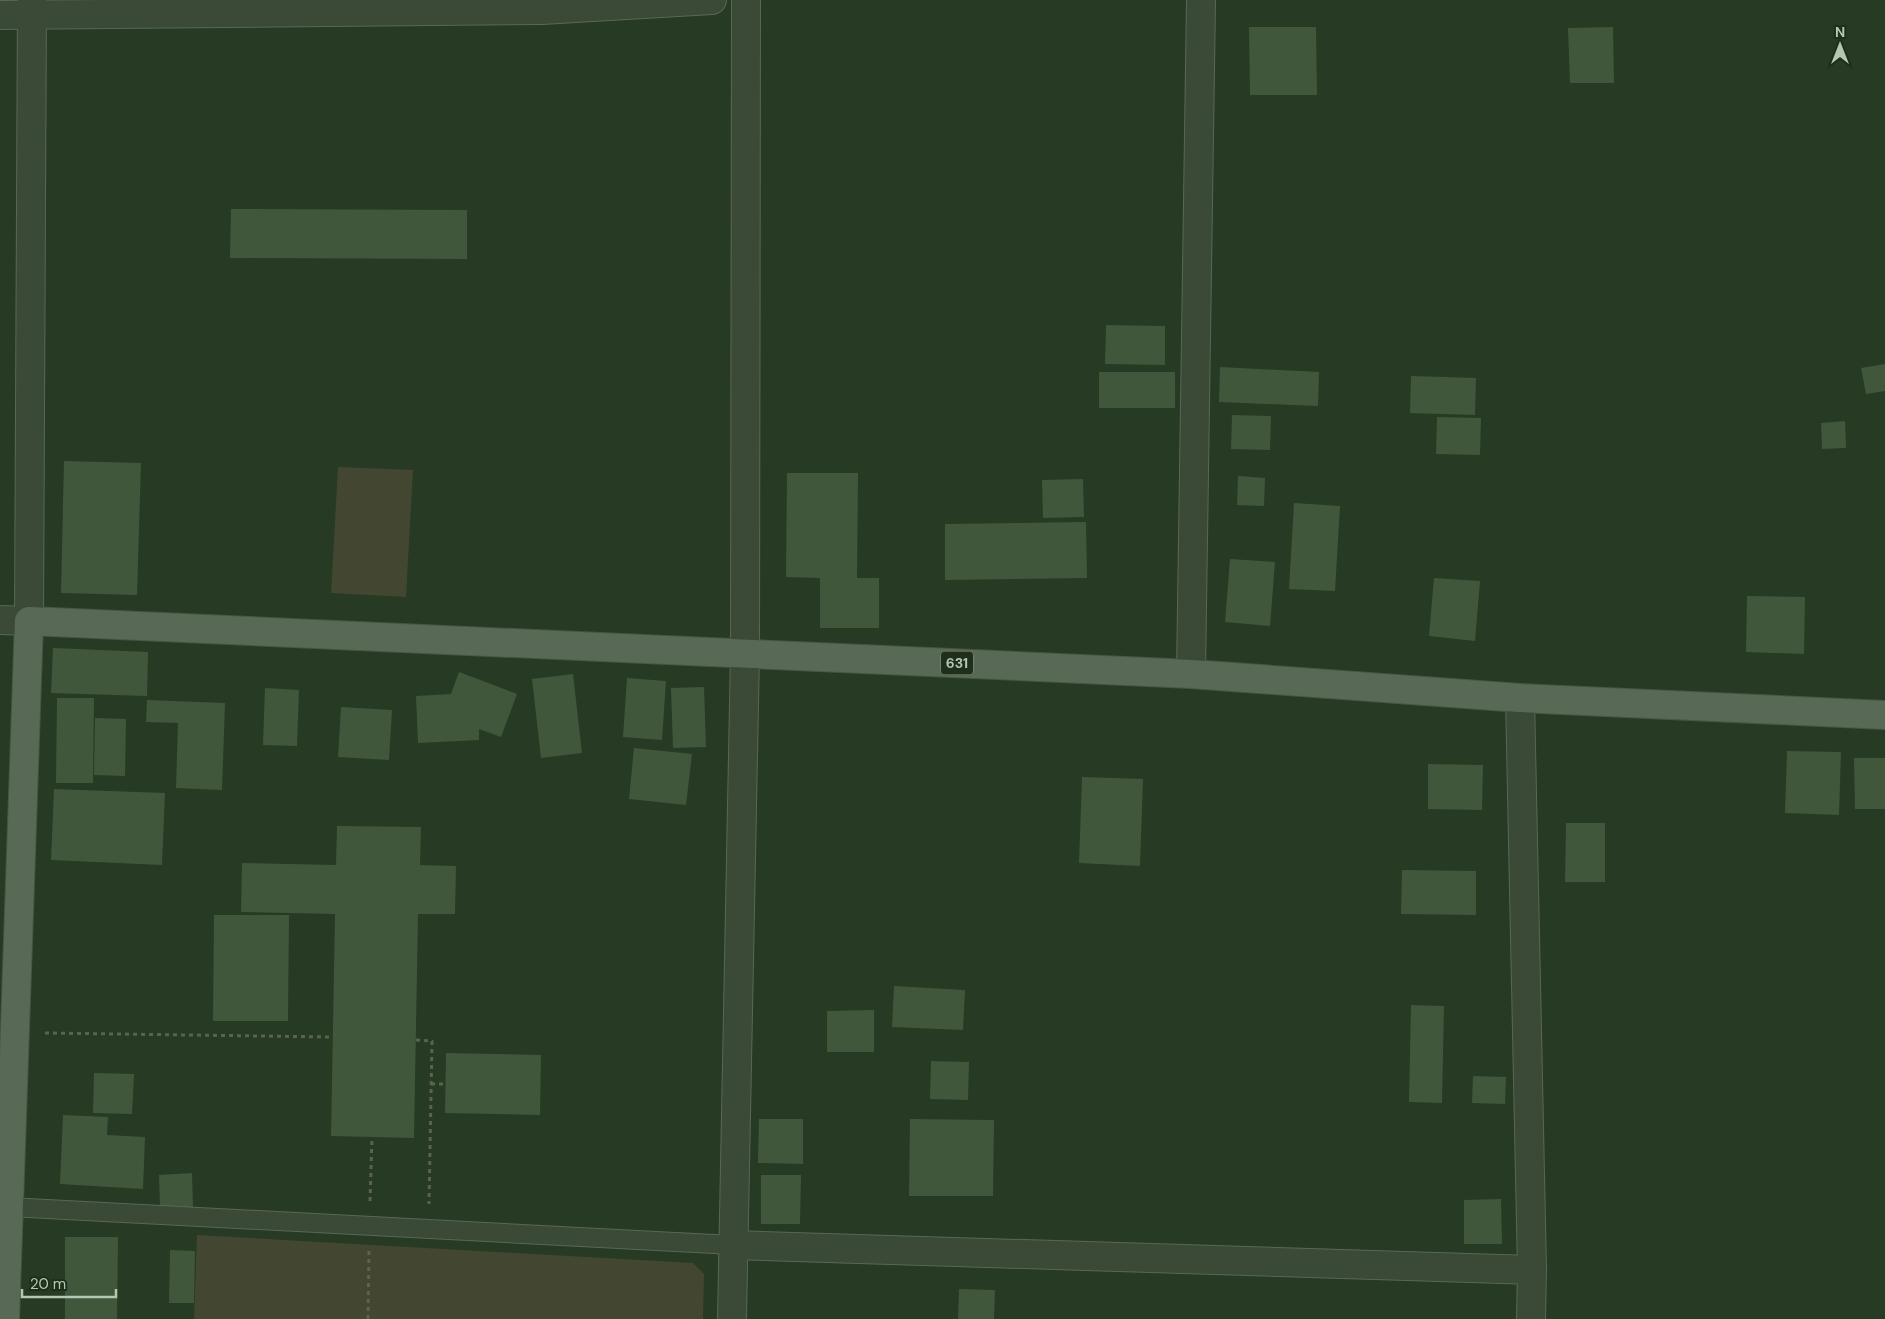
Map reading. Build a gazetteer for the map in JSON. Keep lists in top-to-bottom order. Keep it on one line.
{"streets":{"main road":["631"]},"scale_bar":"20 m","north":"top"}
